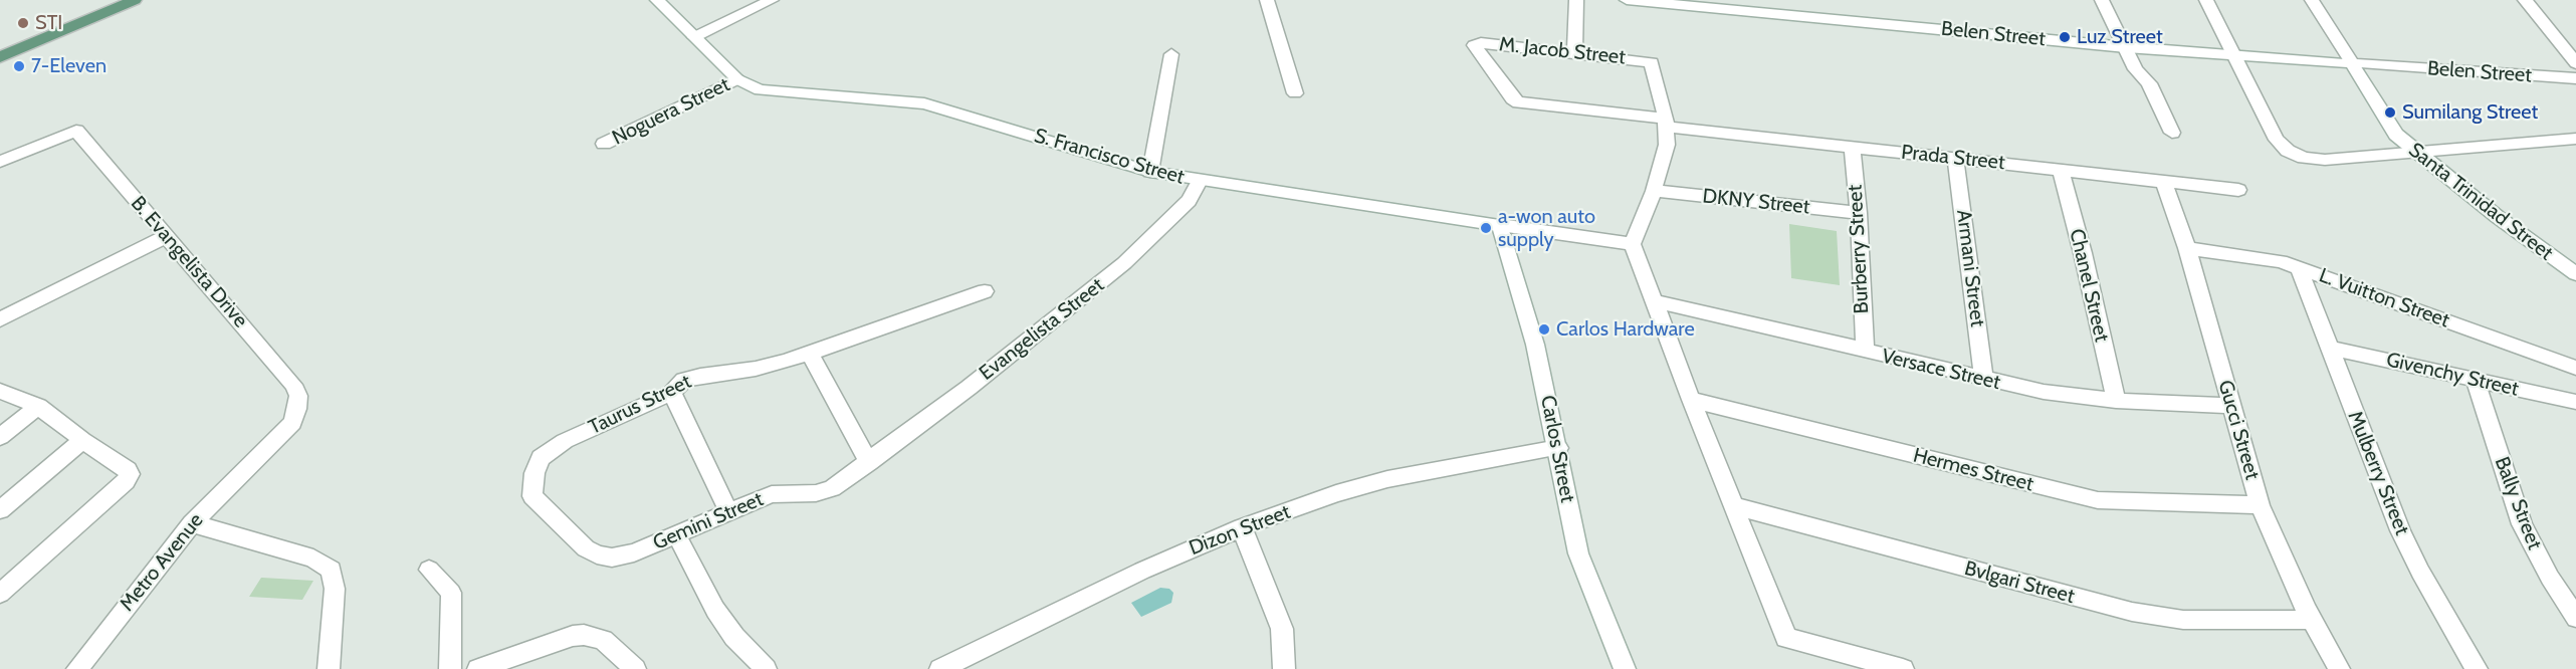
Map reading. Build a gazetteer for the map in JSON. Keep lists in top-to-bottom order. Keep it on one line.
{"streets":{"street":["Belen Street","M. Jacob Street","Noguera Street","S. Francisco Street","Prada Street","DKNY Street","Santa Trinidad Street","Burberry Street","B. Evangelista Drive","Armani Street","Chanel Street","L. Vuitton Street","Evangelista Street","Versace Street","Givenchy Street","Taurus Street","Gucci Street","Carlos Street","Hermes Street","Mulberry Street","Bally Street","Gemini Street","Dizon Street","Metro Avenue","Bvlgari Street"]},"crossings":[["Belen Street","Santa Trinidad Street"],["M. Jacob Street","Prada Street"],["Noguera Street","S. Francisco Street"],["S. Francisco Street","Evangelista Street"],["S. Francisco Street","Carlos Street"],["Prada Street","Burberry Street"],["Prada Street","Armani Street"],["Prada Street","Chanel Street"],["Prada Street","Gucci Street"],["DKNY Street","Burberry Street"],["Burberry Street","Versace Street"],["B. Evangelista Drive","Metro Avenue"],["Armani Street","Versace Street"],["Chanel Street","Versace Street"],["L. Vuitton Street","Gucci Street"],["L. Vuitton Street","Mulberry Street"],["Evangelista Street","Gemini Street"],["Versace Street","Gucci Street"],["Givenchy Street","Mulberry Street"],["Givenchy Street","Bally Street"],["Taurus Street","Gemini Street"],["Gucci Street","Hermes Street"],["Gucci Street","Bvlgari Street"],["Carlos Street","Dizon Street"]],"places":["STI","Luz Street","7-Eleven","Sumilang Street","a-won auto supply","Carlos Hardware"]}
